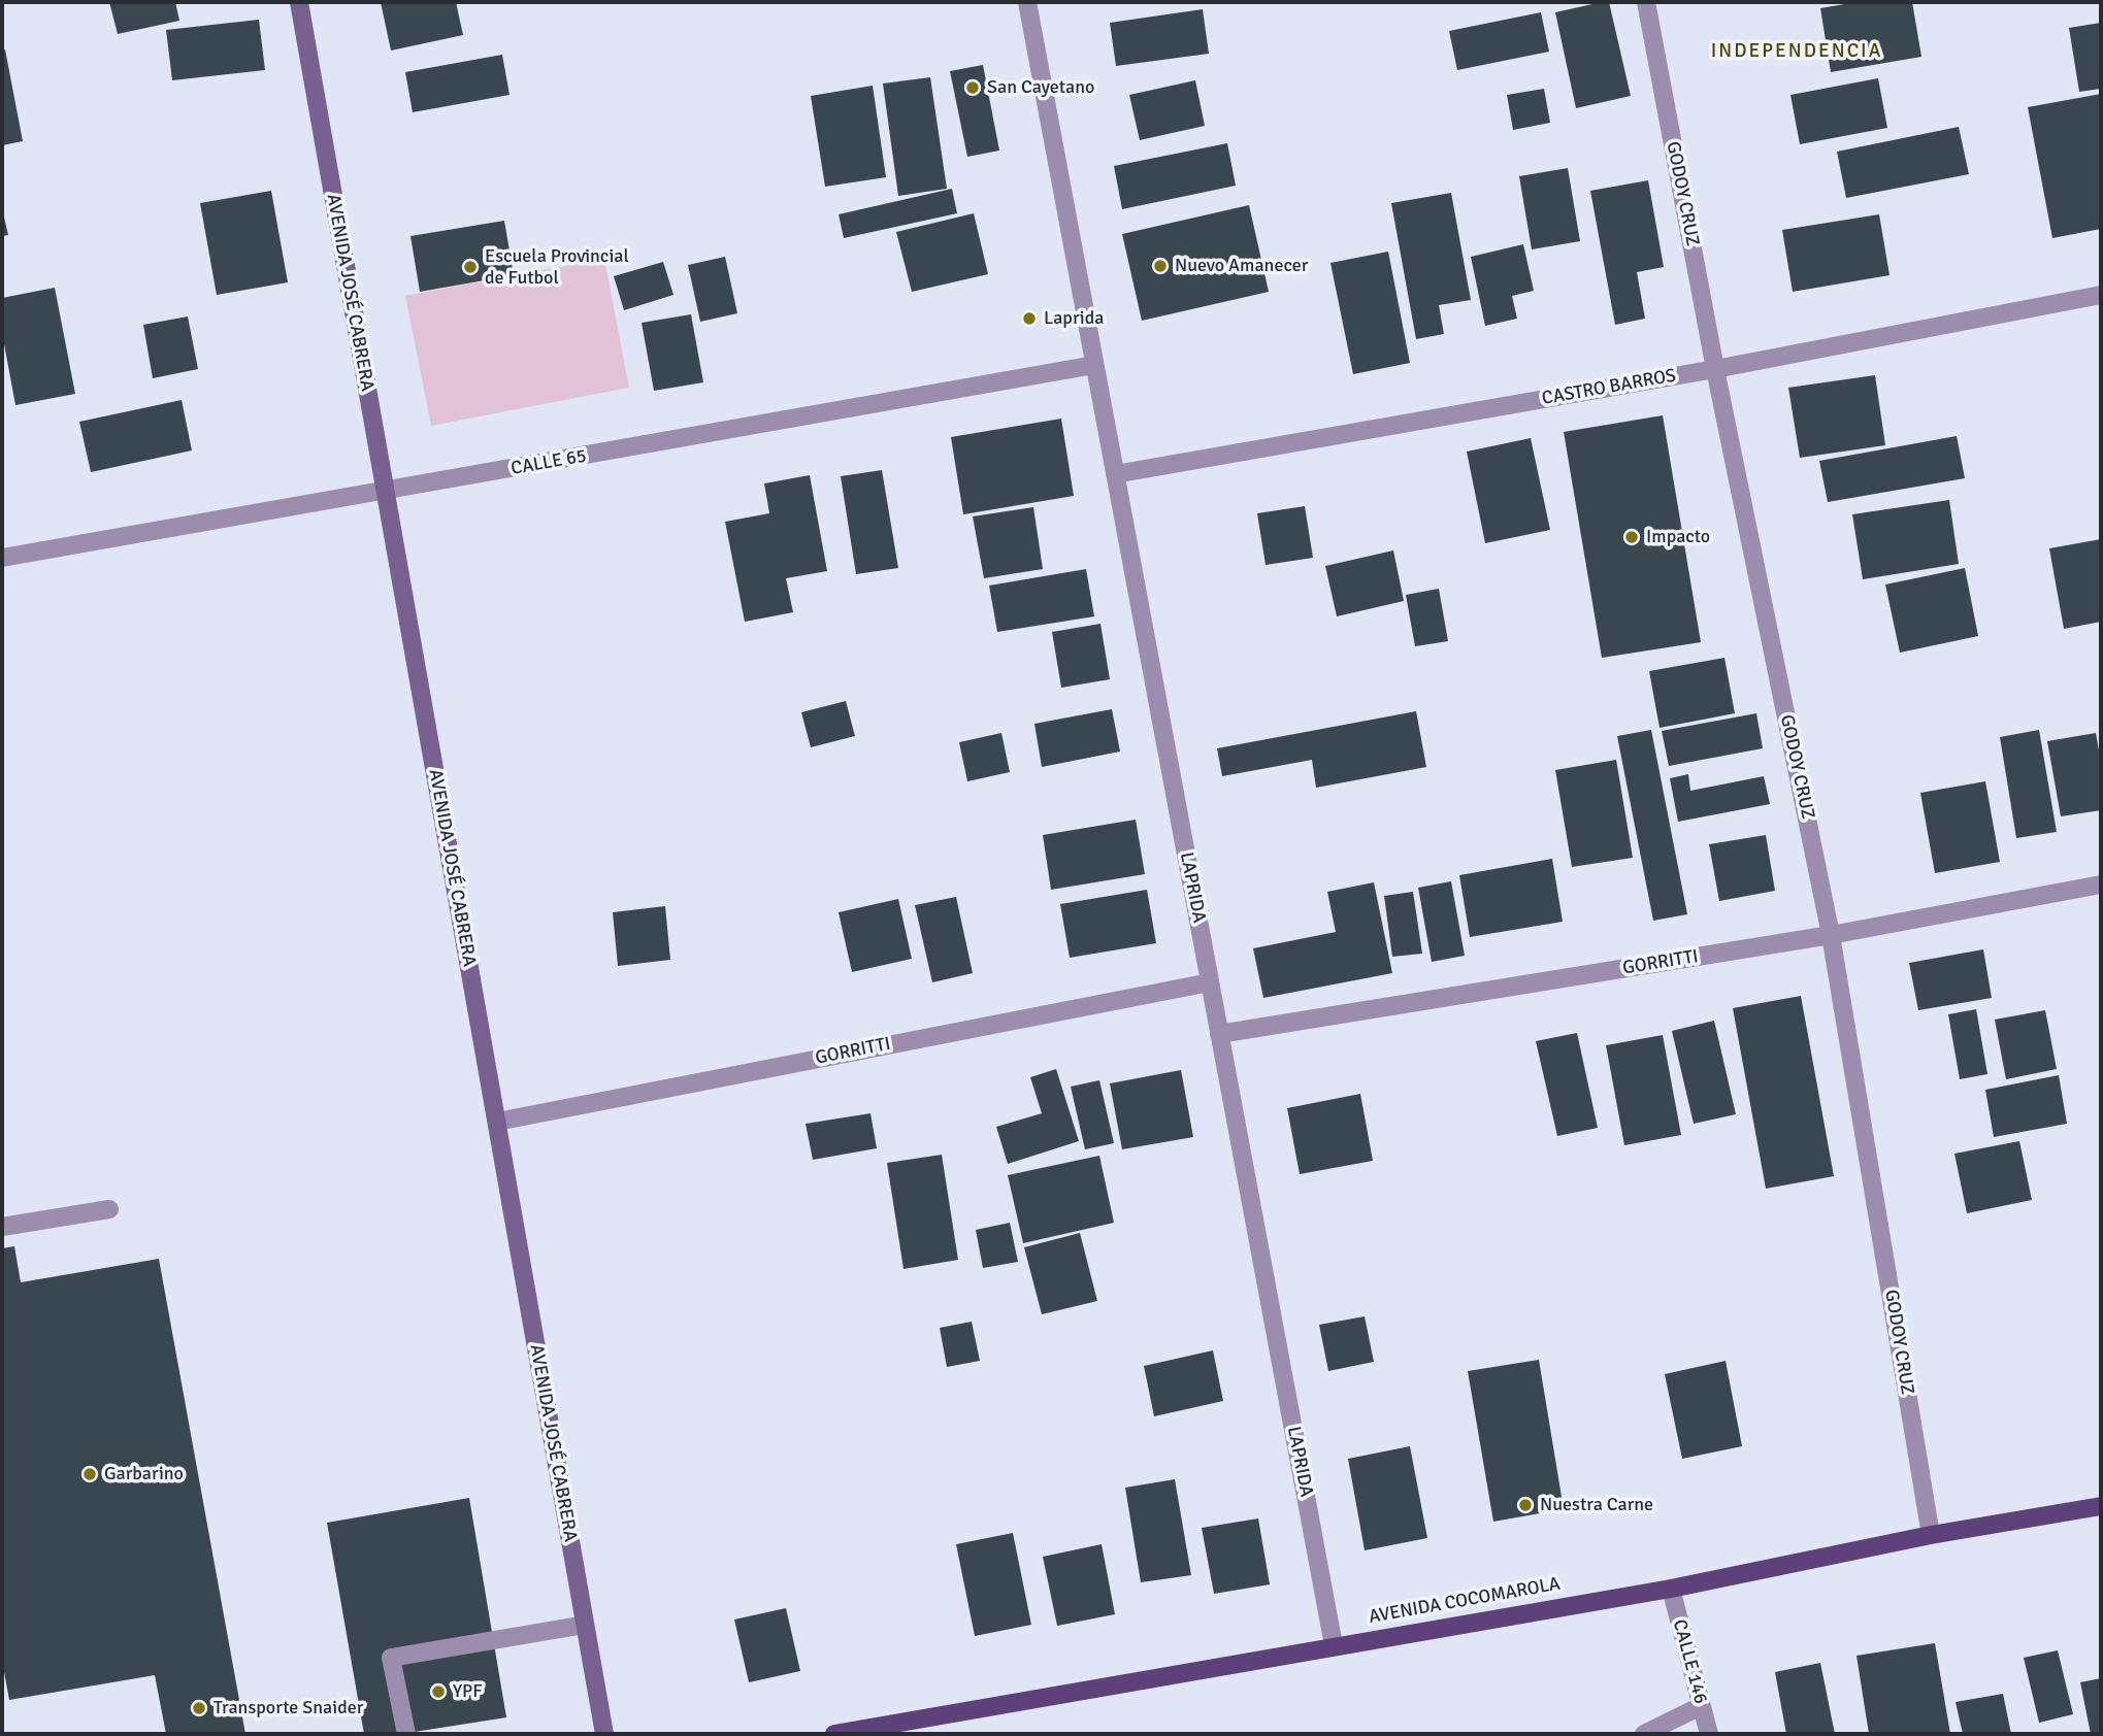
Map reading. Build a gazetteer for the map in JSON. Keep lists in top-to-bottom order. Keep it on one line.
{"streets":{"main road":["AVENIDA JOSÉ CABRERA","AVENIDA COCOMAROLA"],"street":["GODOY CRUZ","CASTRO BARROS","CALLE 65","LAPRIDA","GORRITTI","CALLE 146"]},"crossings":[["GODOY CRUZ","CASTRO BARROS"],["GODOY CRUZ","GORRITTI"],["GODOY CRUZ","AVENIDA COCOMAROLA"],["AVENIDA JOSÉ CABRERA","CALLE 65"],["AVENIDA JOSÉ CABRERA","GORRITTI"],["CASTRO BARROS","LAPRIDA"],["CALLE 65","LAPRIDA"],["LAPRIDA","GORRITTI"],["LAPRIDA","AVENIDA COCOMAROLA"],["AVENIDA COCOMAROLA","CALLE 146"]],"districts":["INDEPENDENCIA"],"places":["San Cayetano","Nuevo Amanecer","Escuela Provincial de Futbol","Laprida","Impacto","Garbarino","Nuestra Carne","YPF","Transporte Snaider"]}
